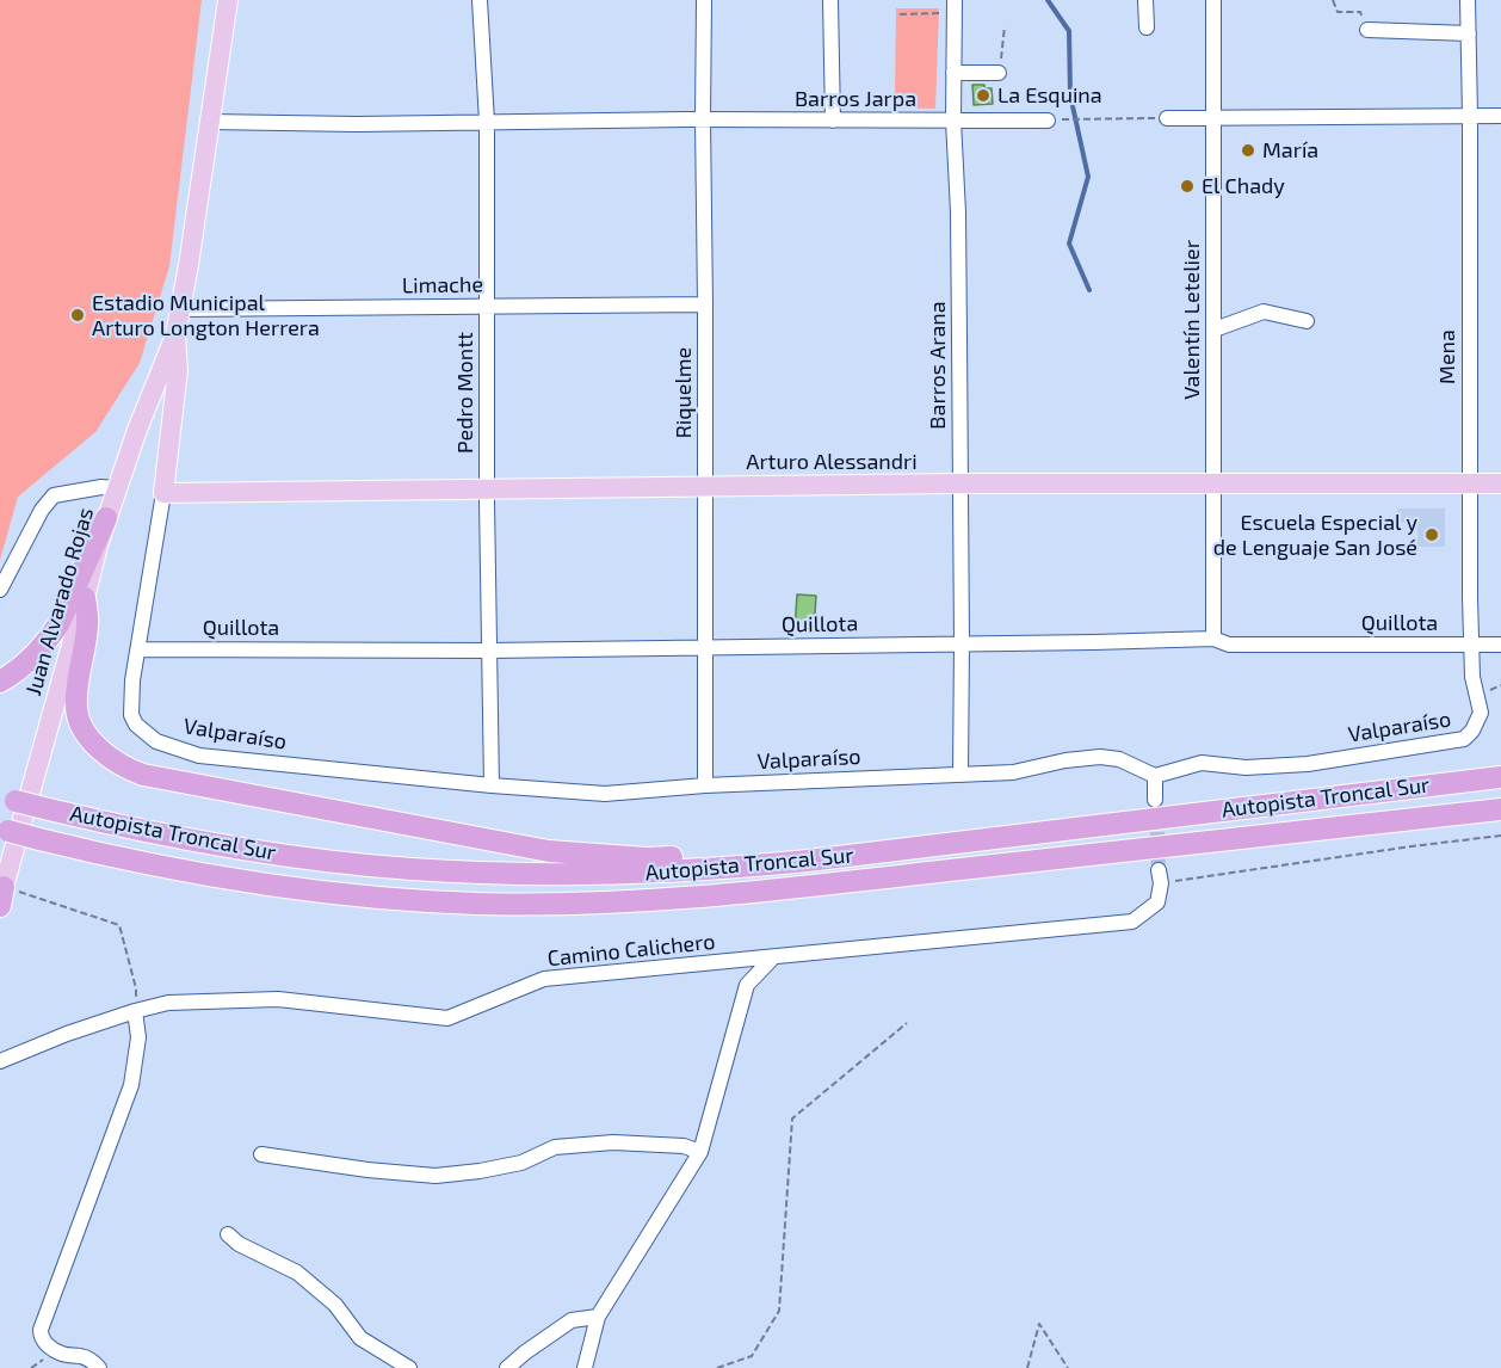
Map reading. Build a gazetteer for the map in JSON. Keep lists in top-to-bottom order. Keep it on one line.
{"streets":{"highway":["Autopista Troncal Sur"],"main road":["Arturo Alessandri","Juan Alvarado Rojas"],"street":["Barros Jarpa","Limache","Valentín Letelier","Mena","Barros Arana","Pedro Montt","Riquelme","Quillota","Valparaíso","Camino Calichero"]},"crossings":[["Barros Jarpa","Barros Arana"],["Barros Jarpa","Pedro Montt"],["Barros Jarpa","Riquelme"],["Barros Jarpa","Juan Alvarado Rojas"],["Limache","Pedro Montt"],["Limache","Riquelme"],["Limache","Juan Alvarado Rojas"],["Valentín Letelier","Arturo Alessandri"],["Valentín Letelier","Quillota"],["Mena","Arturo Alessandri"],["Mena","Quillota"],["Mena","Valparaíso"],["Barros Arana","Arturo Alessandri"],["Barros Arana","Quillota"],["Barros Arana","Valparaíso"],["Pedro Montt","Arturo Alessandri"],["Pedro Montt","Quillota"],["Pedro Montt","Valparaíso"],["Riquelme","Arturo Alessandri"],["Riquelme","Quillota"],["Riquelme","Valparaíso"],["Arturo Alessandri","Juan Alvarado Rojas"],["Juan Alvarado Rojas","Quillota"],["Juan Alvarado Rojas","Valparaíso"]],"places":["La Esquina","María","El Chady","Estadio Municipal Arturo Longton Herrera","Escuela Especial y de Lenguaje San José"]}
